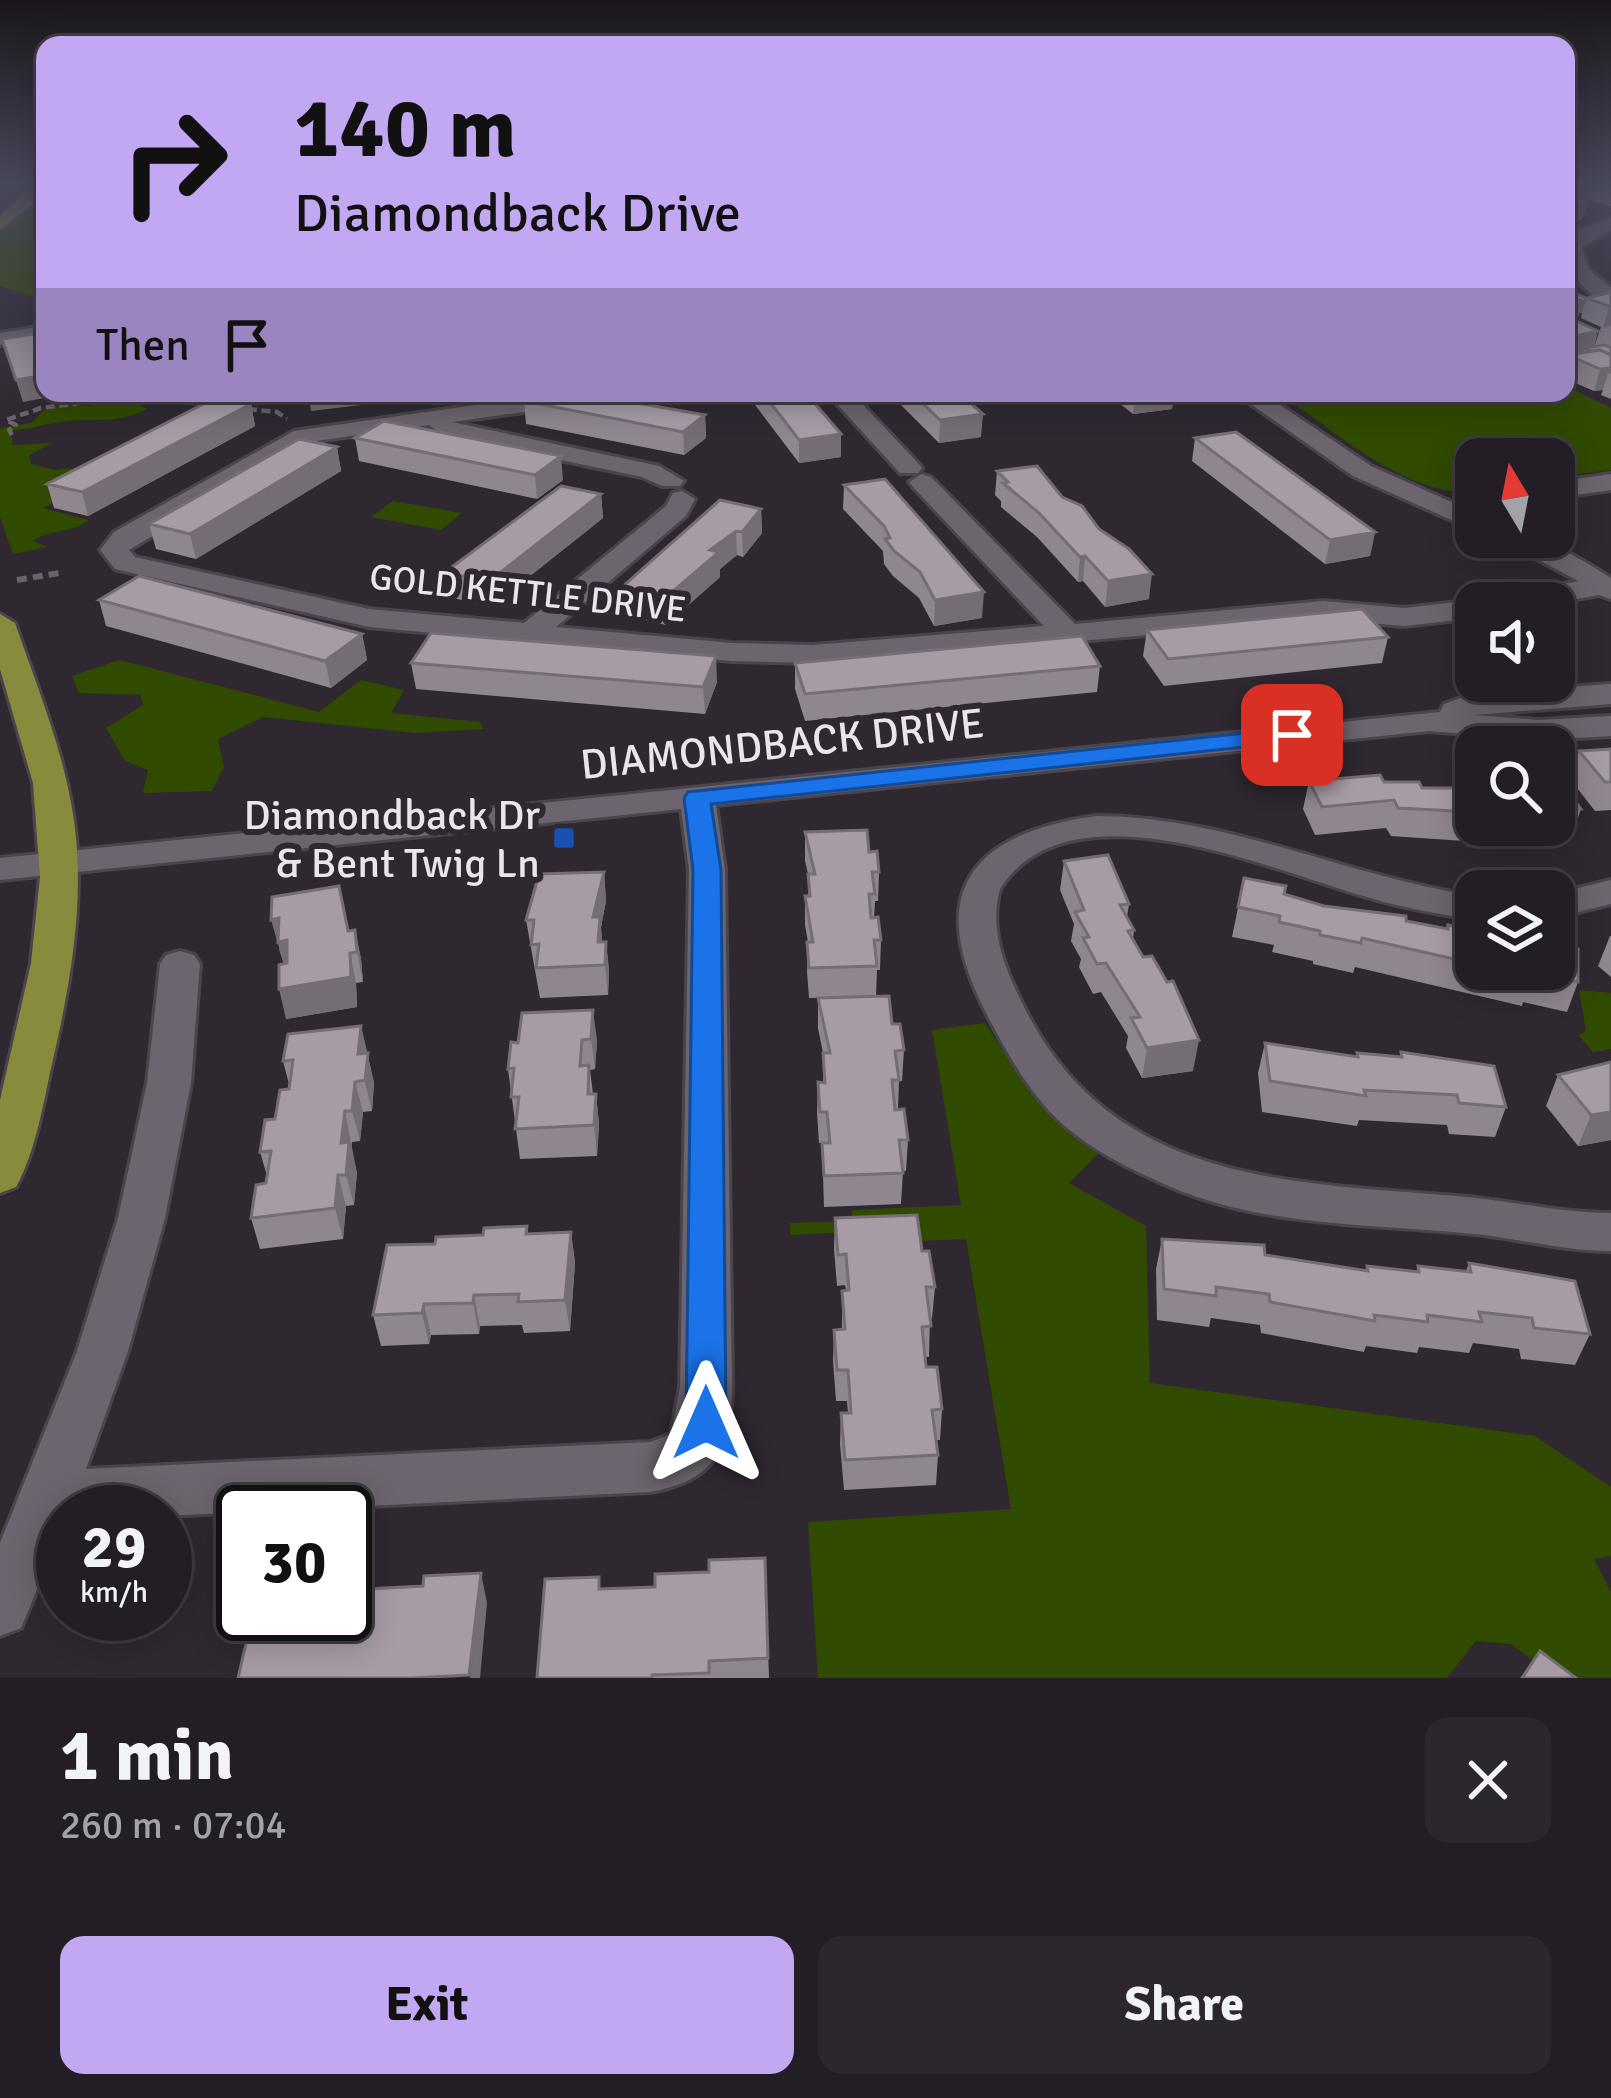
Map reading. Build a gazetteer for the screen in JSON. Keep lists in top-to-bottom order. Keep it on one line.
{"streets":{"street":["GOLD KETTLE DRIVE","DIAMONDBACK DRIVE"]},"places":{"transit":["Diamondback Dr & Bent Twig Ln"]},"north":"top","page":{"turn":["140 m","Diamondback Drive"],"then":"Then","speed":"29 km/h","limit":"30","heading":["1 min","260 m · 07:04"],"buttons":["Exit","Share"]}}
